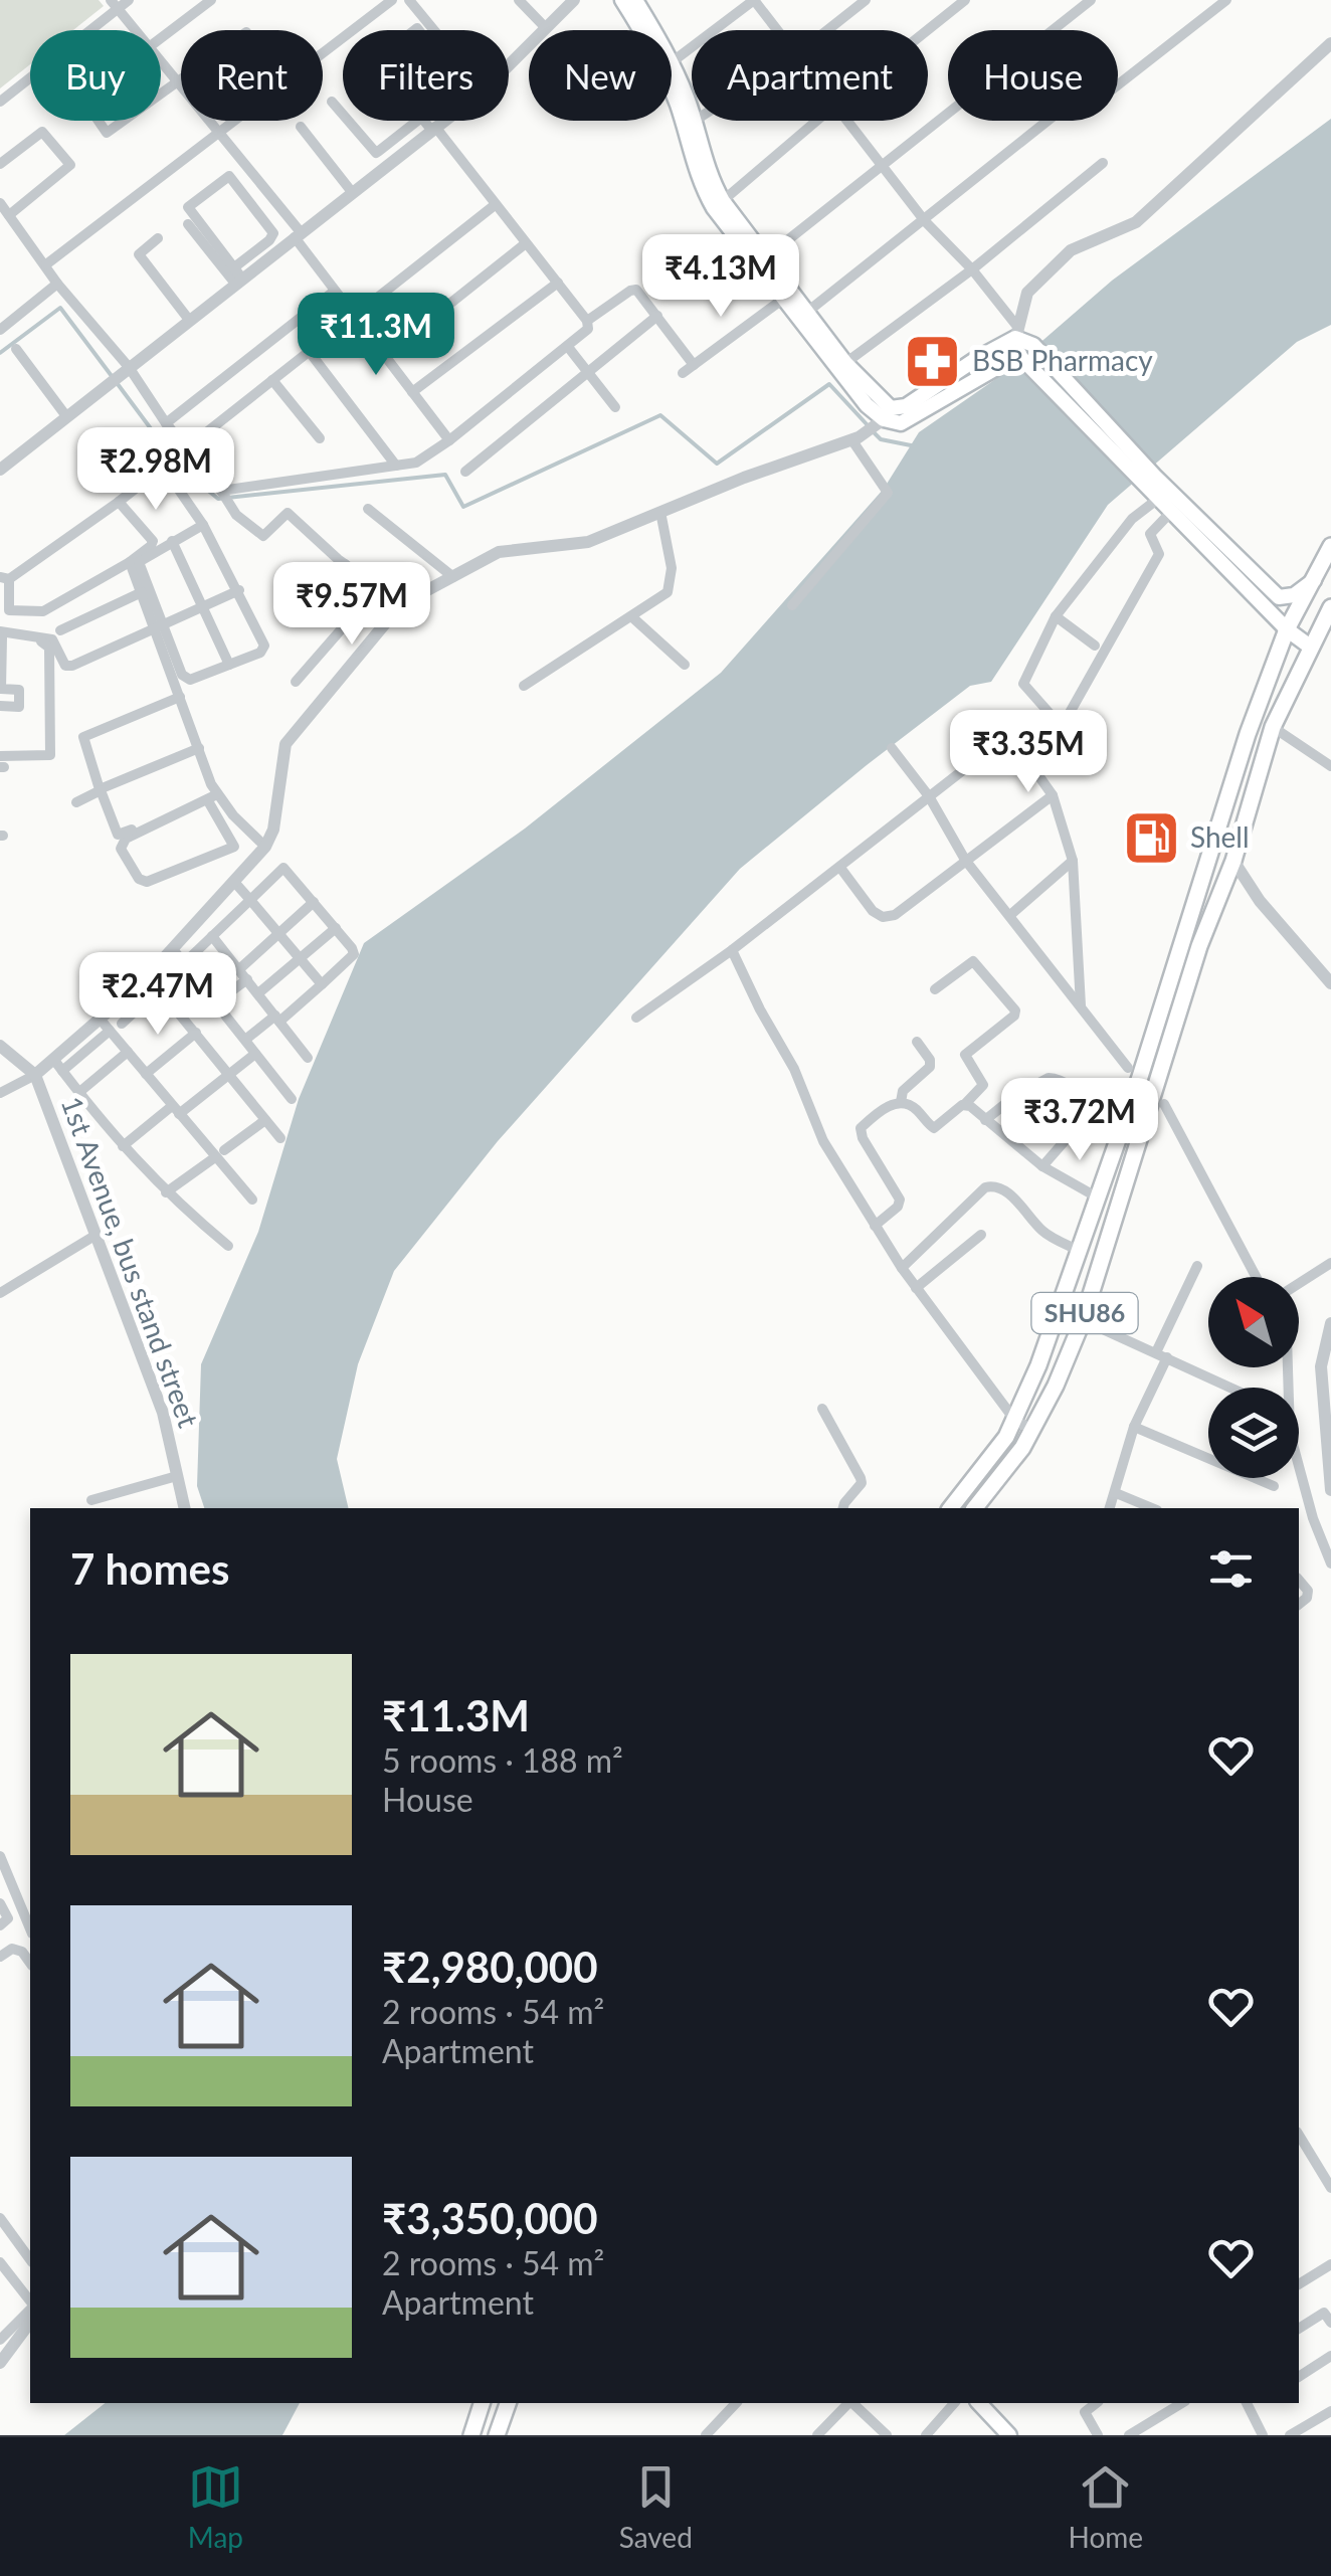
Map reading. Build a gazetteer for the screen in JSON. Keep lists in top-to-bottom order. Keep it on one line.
{"streets":{"main road":["SHU86"],"street":["1st Avenue, bus stand street"]},"places":{"pharmacy":["BSB Pharmacy"],"fuel station":["Shell"]},"north":"top left","page":{"chip":["Buy","Rent","Filters","New","Apartment","House"],"price":["₹4.13M","₹11.3M","₹2.98M","₹9.57M","₹3.35M","₹2.47M","₹3.72M"],"heading":"7 homes","list":[{"name":"₹11.3M","note":"5 rooms · 188 m² · House"},{"name":"₹2,980,000","note":"2 rooms · 54 m² · Apartment"},{"name":"₹3,350,000","note":"2 rooms · 54 m² · Apartment"}],"tabs":["Map","Saved","Home"]}}
